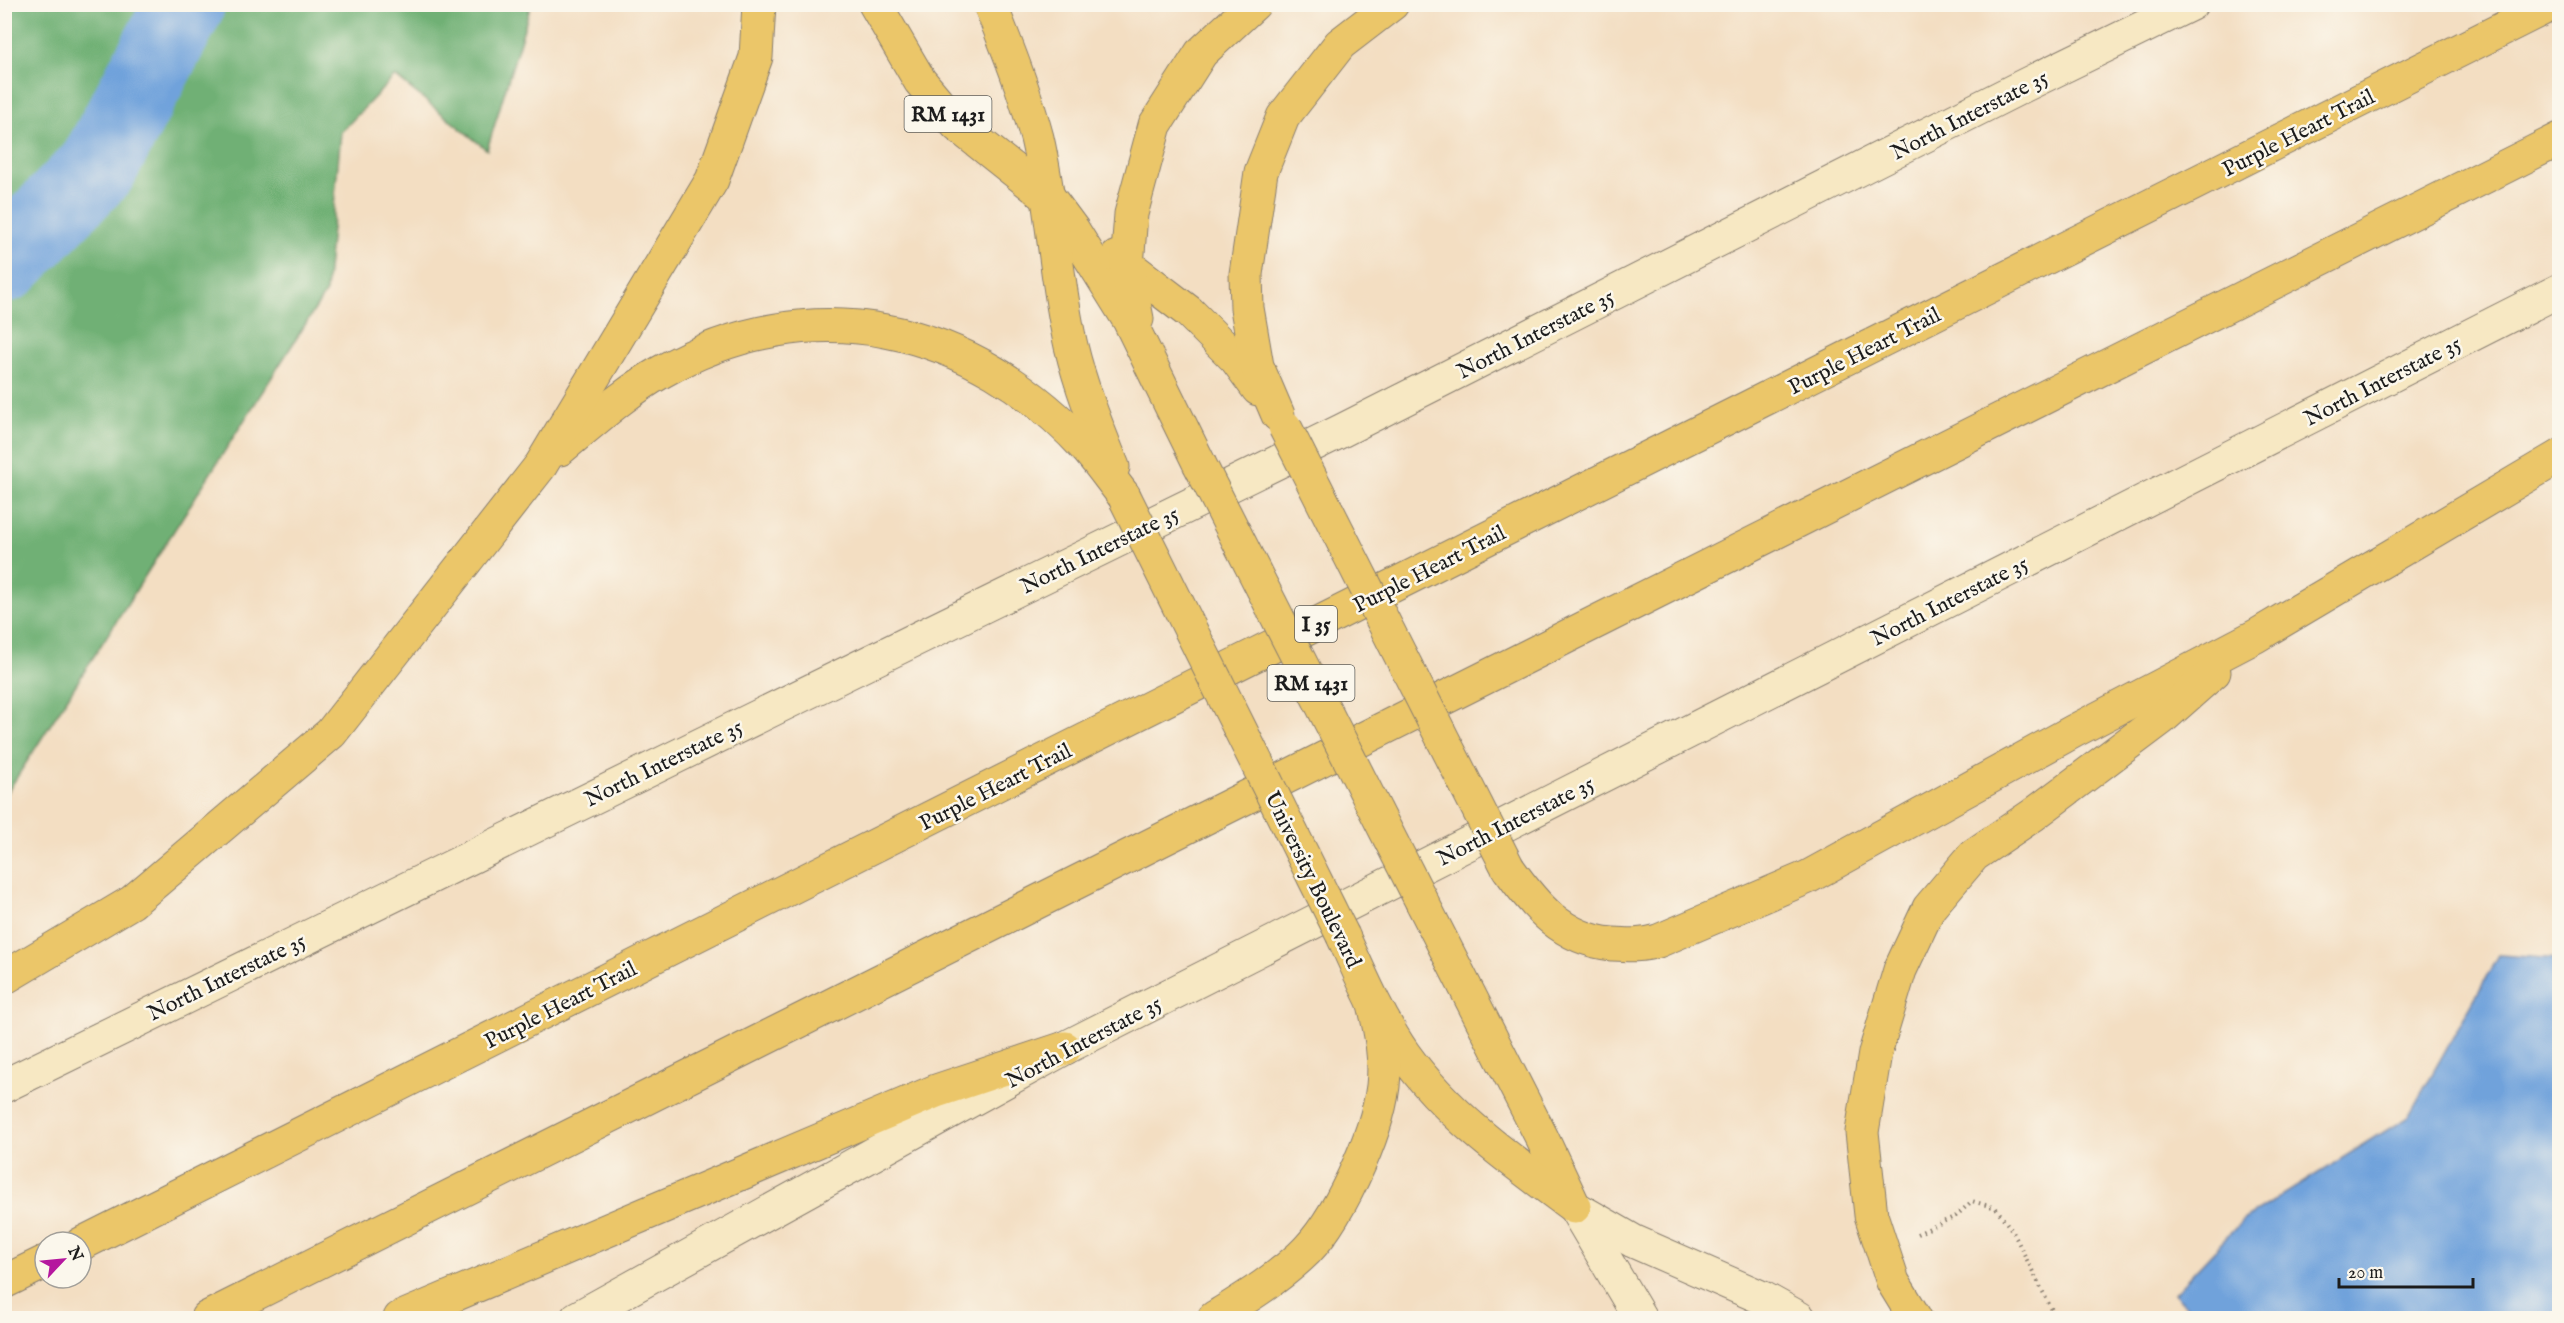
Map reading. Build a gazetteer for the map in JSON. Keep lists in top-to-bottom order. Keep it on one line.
{"streets":{"main road":["RM 1431","North Interstate 35","Purple Heart Trail","I 35","University Boulevard"]},"crossings":[["RM 1431","University Boulevard"]],"scale_bar":"20 m","north":"top right"}
